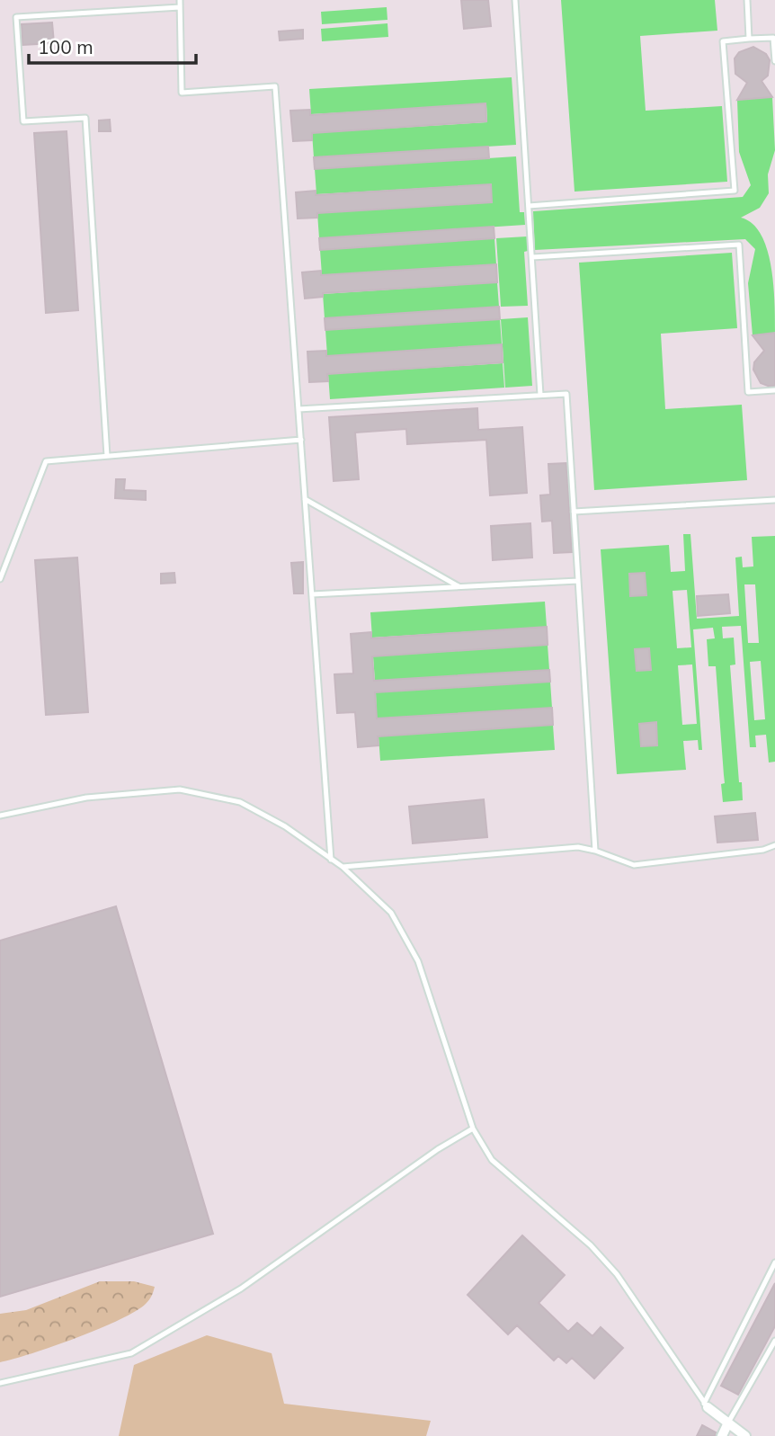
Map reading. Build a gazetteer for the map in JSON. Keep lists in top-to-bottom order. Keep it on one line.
{"scale_bar":"100 m"}
